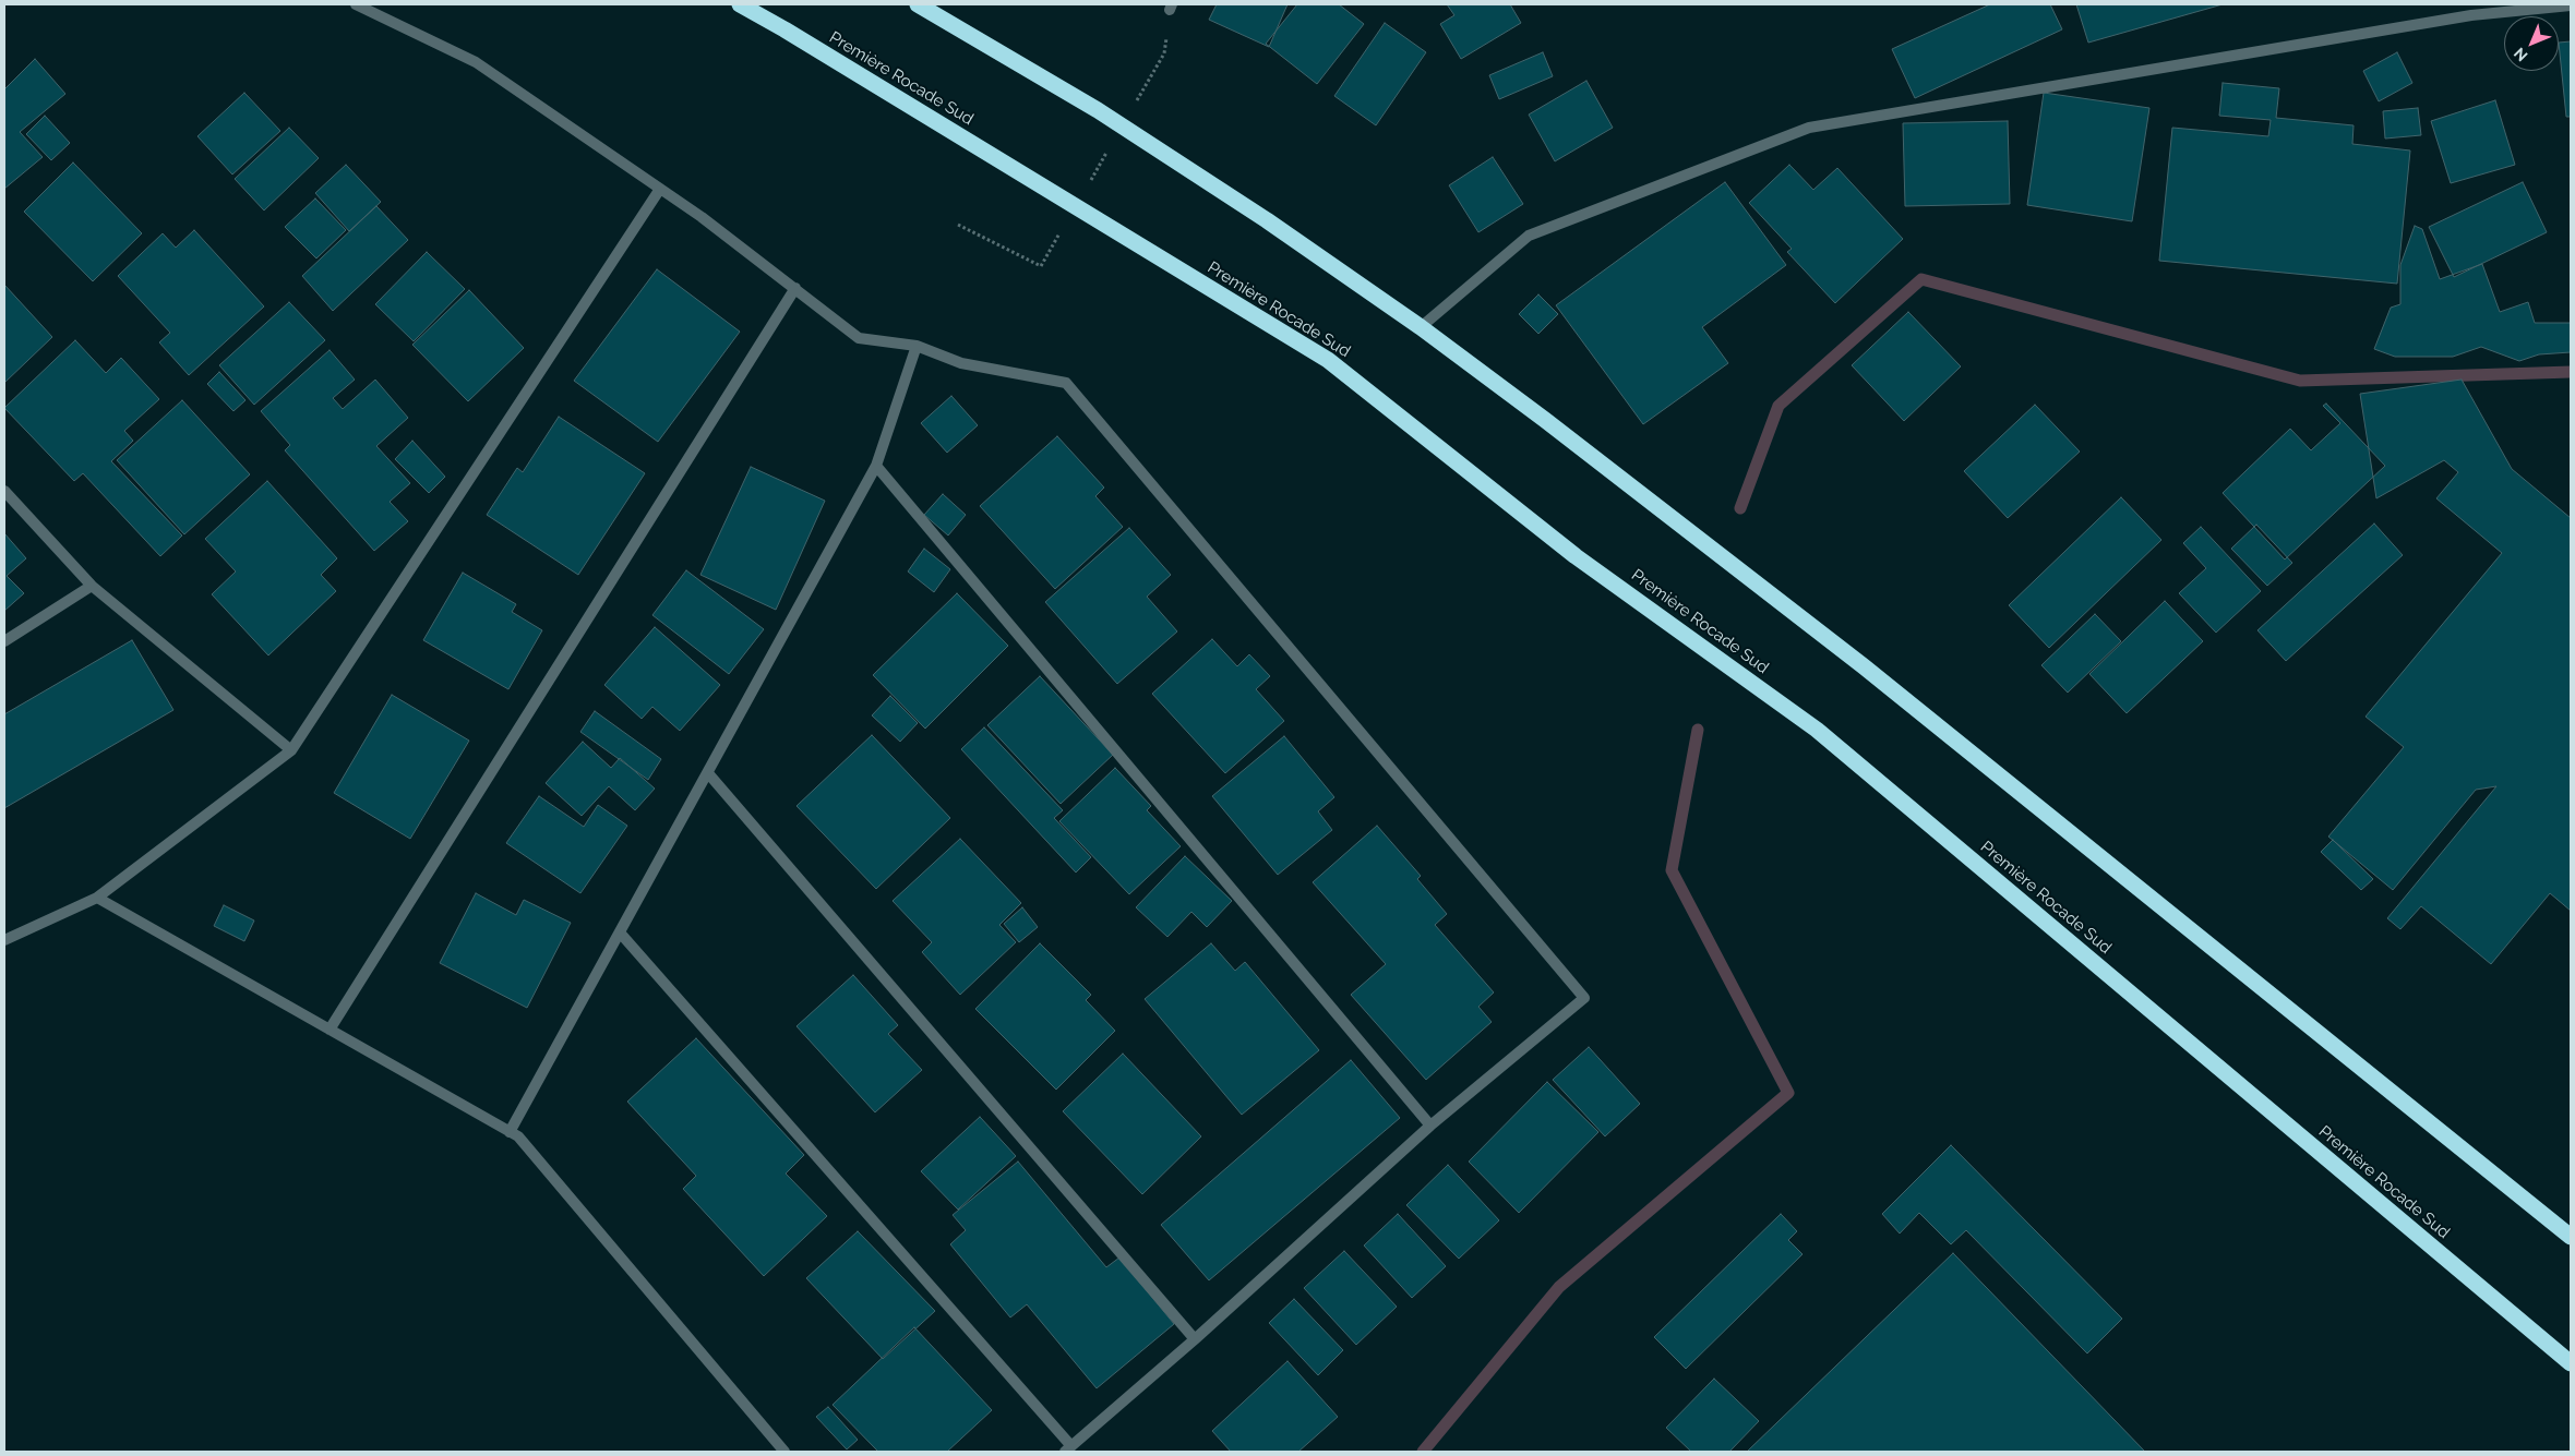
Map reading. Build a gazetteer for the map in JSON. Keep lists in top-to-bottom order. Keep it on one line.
{"streets":{"highway":["Première Rocade Sud"]},"north":"bottom left"}
